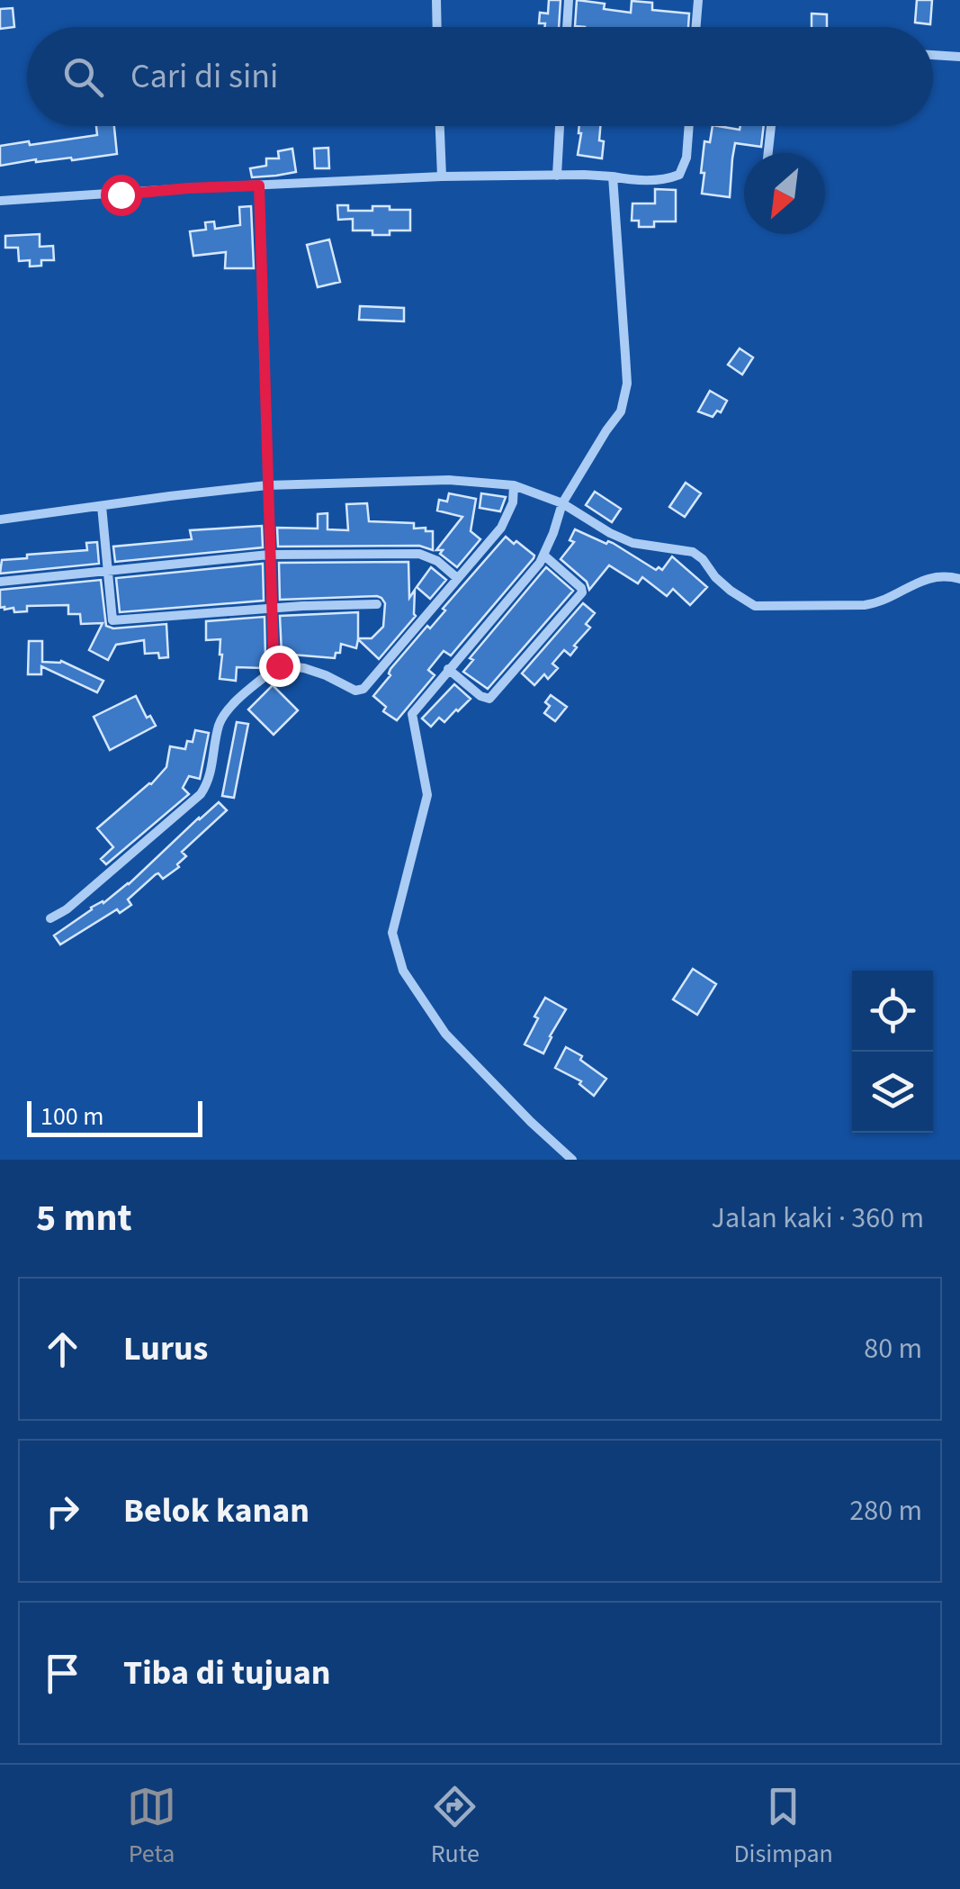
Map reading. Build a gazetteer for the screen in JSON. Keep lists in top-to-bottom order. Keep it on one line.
{"scale_bar":"100 m","north":"bottom left","page":{"search":"Cari di sini","scale":"100 m","heading":["5 mnt","Jalan kaki · 360 m"],"list":[["Lurus","80 m"],["Belok kanan","280 m"],"Tiba di tujuan"],"nav":["Peta","Rute","Disimpan"]}}
